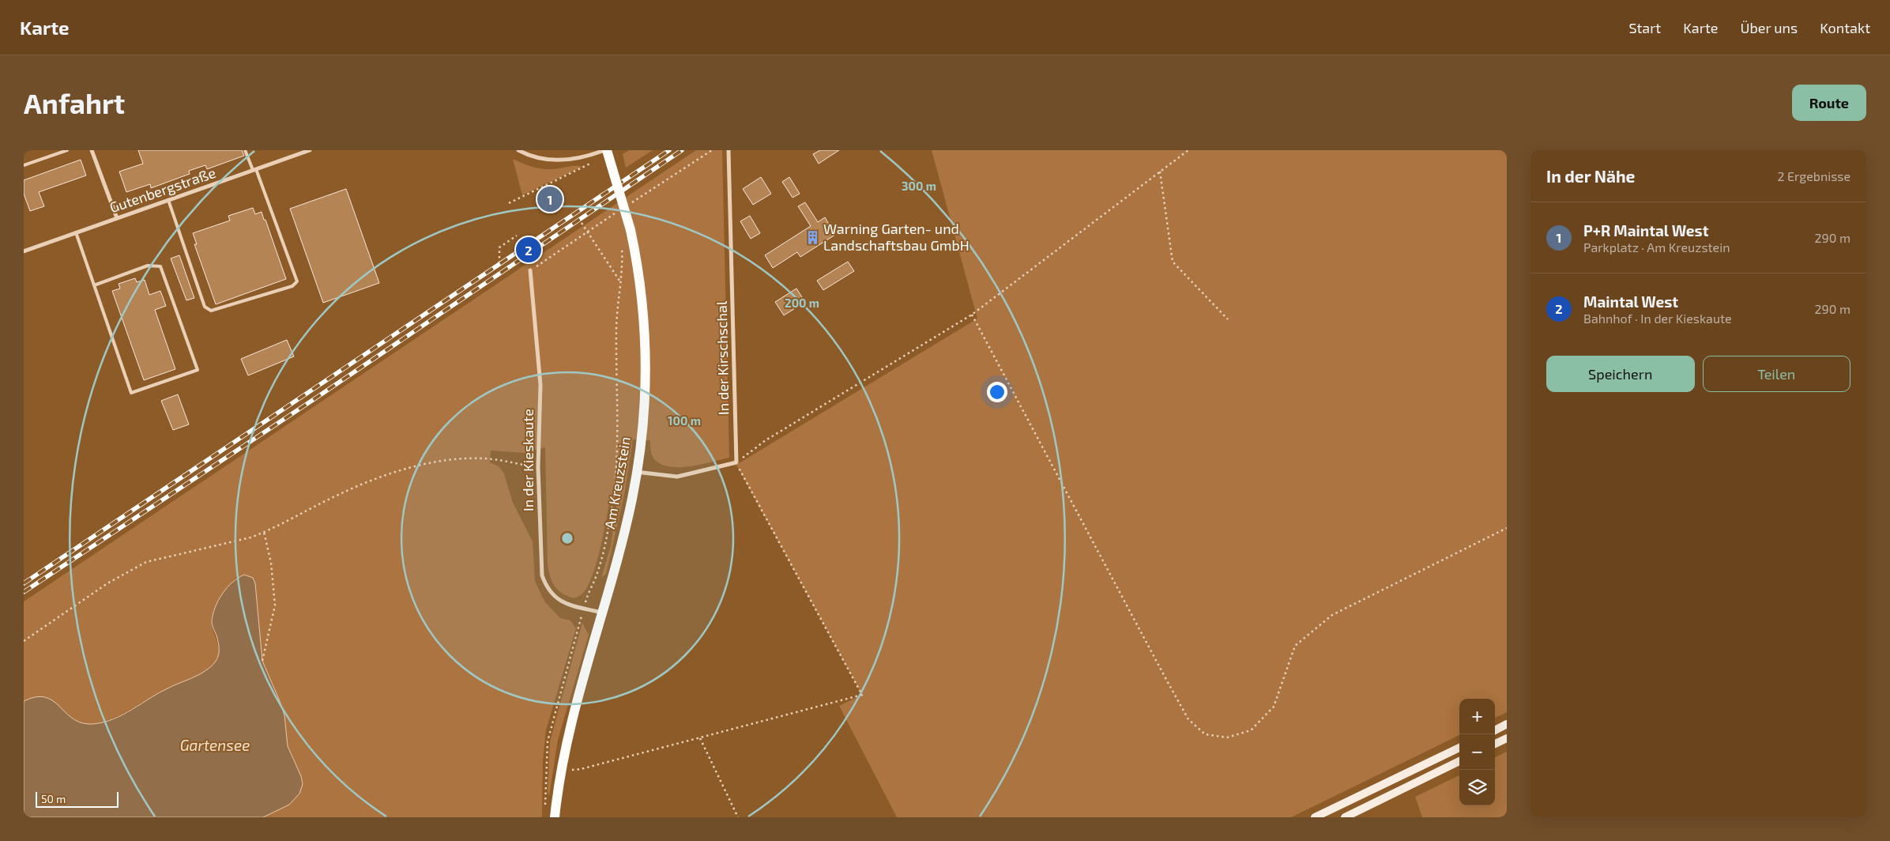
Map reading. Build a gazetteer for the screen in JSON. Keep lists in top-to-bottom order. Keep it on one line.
{"streets":{"main road":["Am Kreuzstein"],"street":["Gutenbergstraße","In der Kirschschal","In der Kieskaute"]},"crossings":[["In der Kieskaute","Am Kreuzstein"]],"water":["Gartensee"],"places":{"building":["Warning Garten- und Landschaftsbau GmbH"]},"scale_bar":"50 m","page":{"header":"Karte","nav":["Start","Karte","Über uns","Kontakt"],"buttons":["Route",["Speichern","Teilen"]],"title":"Anfahrt","heading":["In der Nähe","2 Ergebnisse"],"pins":["1","2"],"list":[{"mark":"1","name":"P+R Maintal West","note":"Parkplatz · Am Kreuzstein","value":"290 m"},{"mark":"2","name":"Maintal West","note":"Bahnhof · In der Kieskaute","value":"290 m"}],"map_buttons":["+","−"],"scale":"50 m"},"rings":["300 m","200 m","100 m"]}
